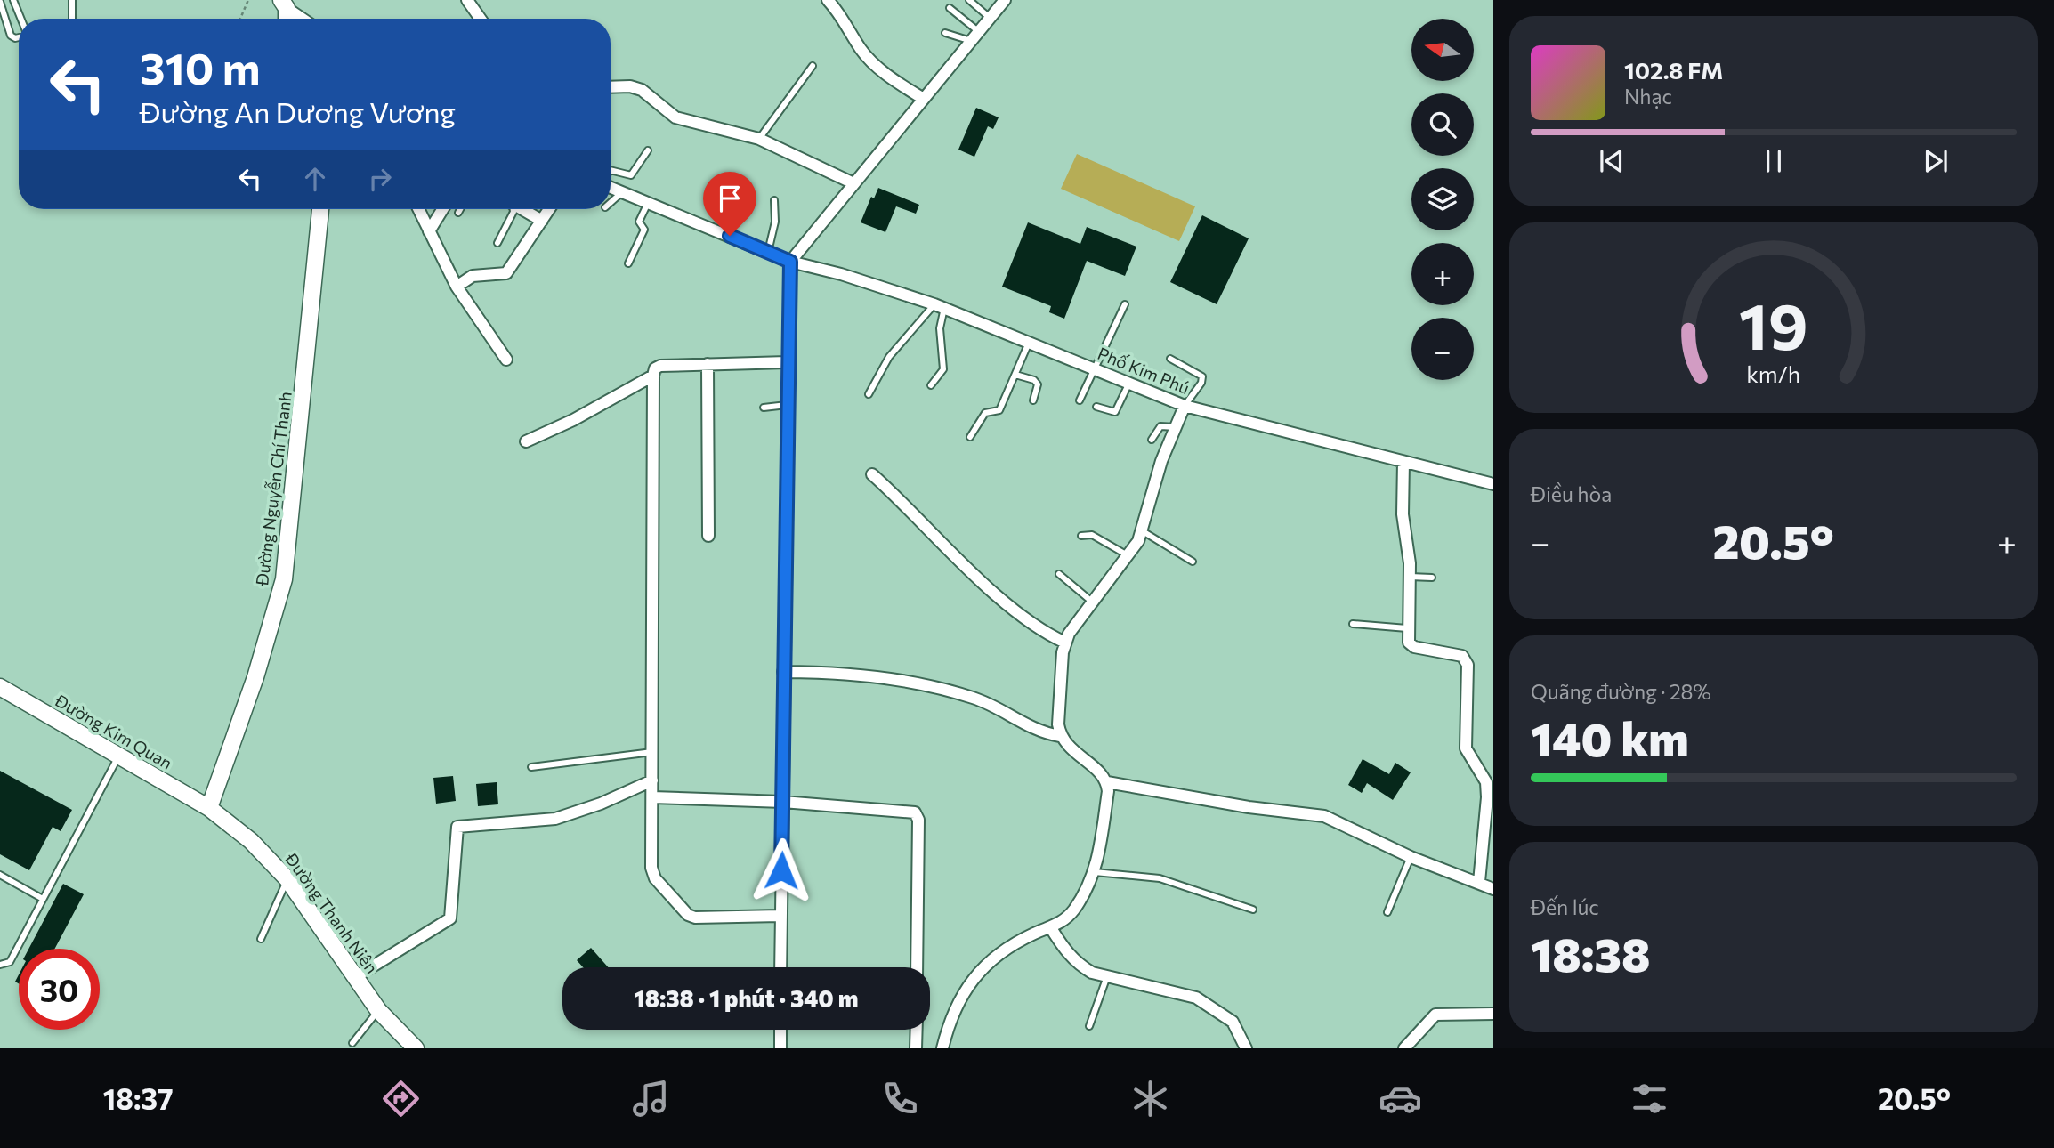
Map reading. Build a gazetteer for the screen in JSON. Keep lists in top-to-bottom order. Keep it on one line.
{"streets":{"street":["Phố Kim Phú","Đường Nguyễn Chí Thanh","Đường Kim Quan","Đường Thanh Niên"]},"crossings":[["Đường Nguyễn Chí Thanh","Đường Kim Quan"],["Đường Nguyễn Chí Thanh","Đường Thanh Niên"],["Đường Kim Quan","Đường Thanh Niên"]],"north":"left","page":{"map_buttons":["+","−"],"turn":["310 m","Đường An Dương Vương"],"song":["102.8 FM","Nhạc"],"tile":["Điều hòa",["Quãng đường · 28%","140 km"],["Đến lúc","18:38"]],"heat":["−","20.5°","+"],"limit":"30","trip":"18:38 · 1 phút · 340 m","tabs":["18:37","20.5°"],"gauge":["19","km/h"]}}
